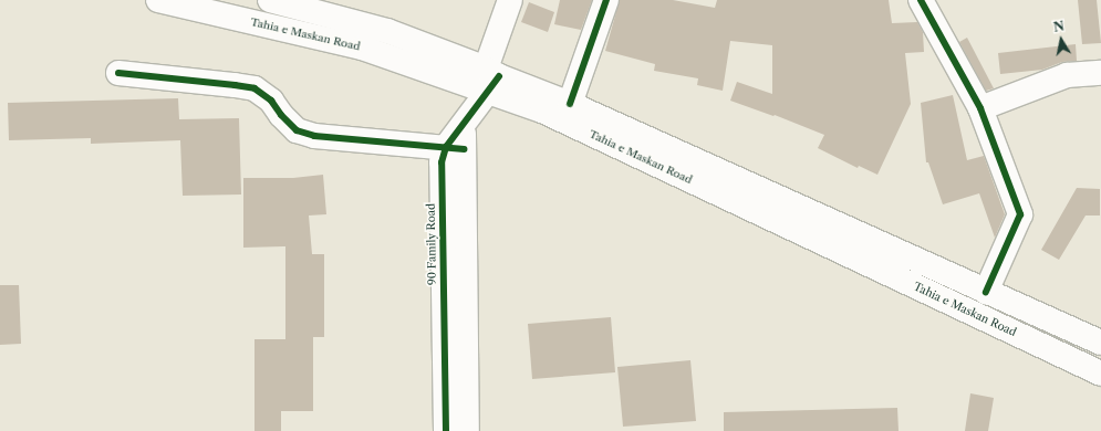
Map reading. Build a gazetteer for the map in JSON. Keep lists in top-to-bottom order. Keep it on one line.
{"streets":{"main road":["Tahia e Maskan Road","90 Family Road"]},"crossings":[["Tahia e Maskan Road","90 Family Road"]],"north":"top"}
